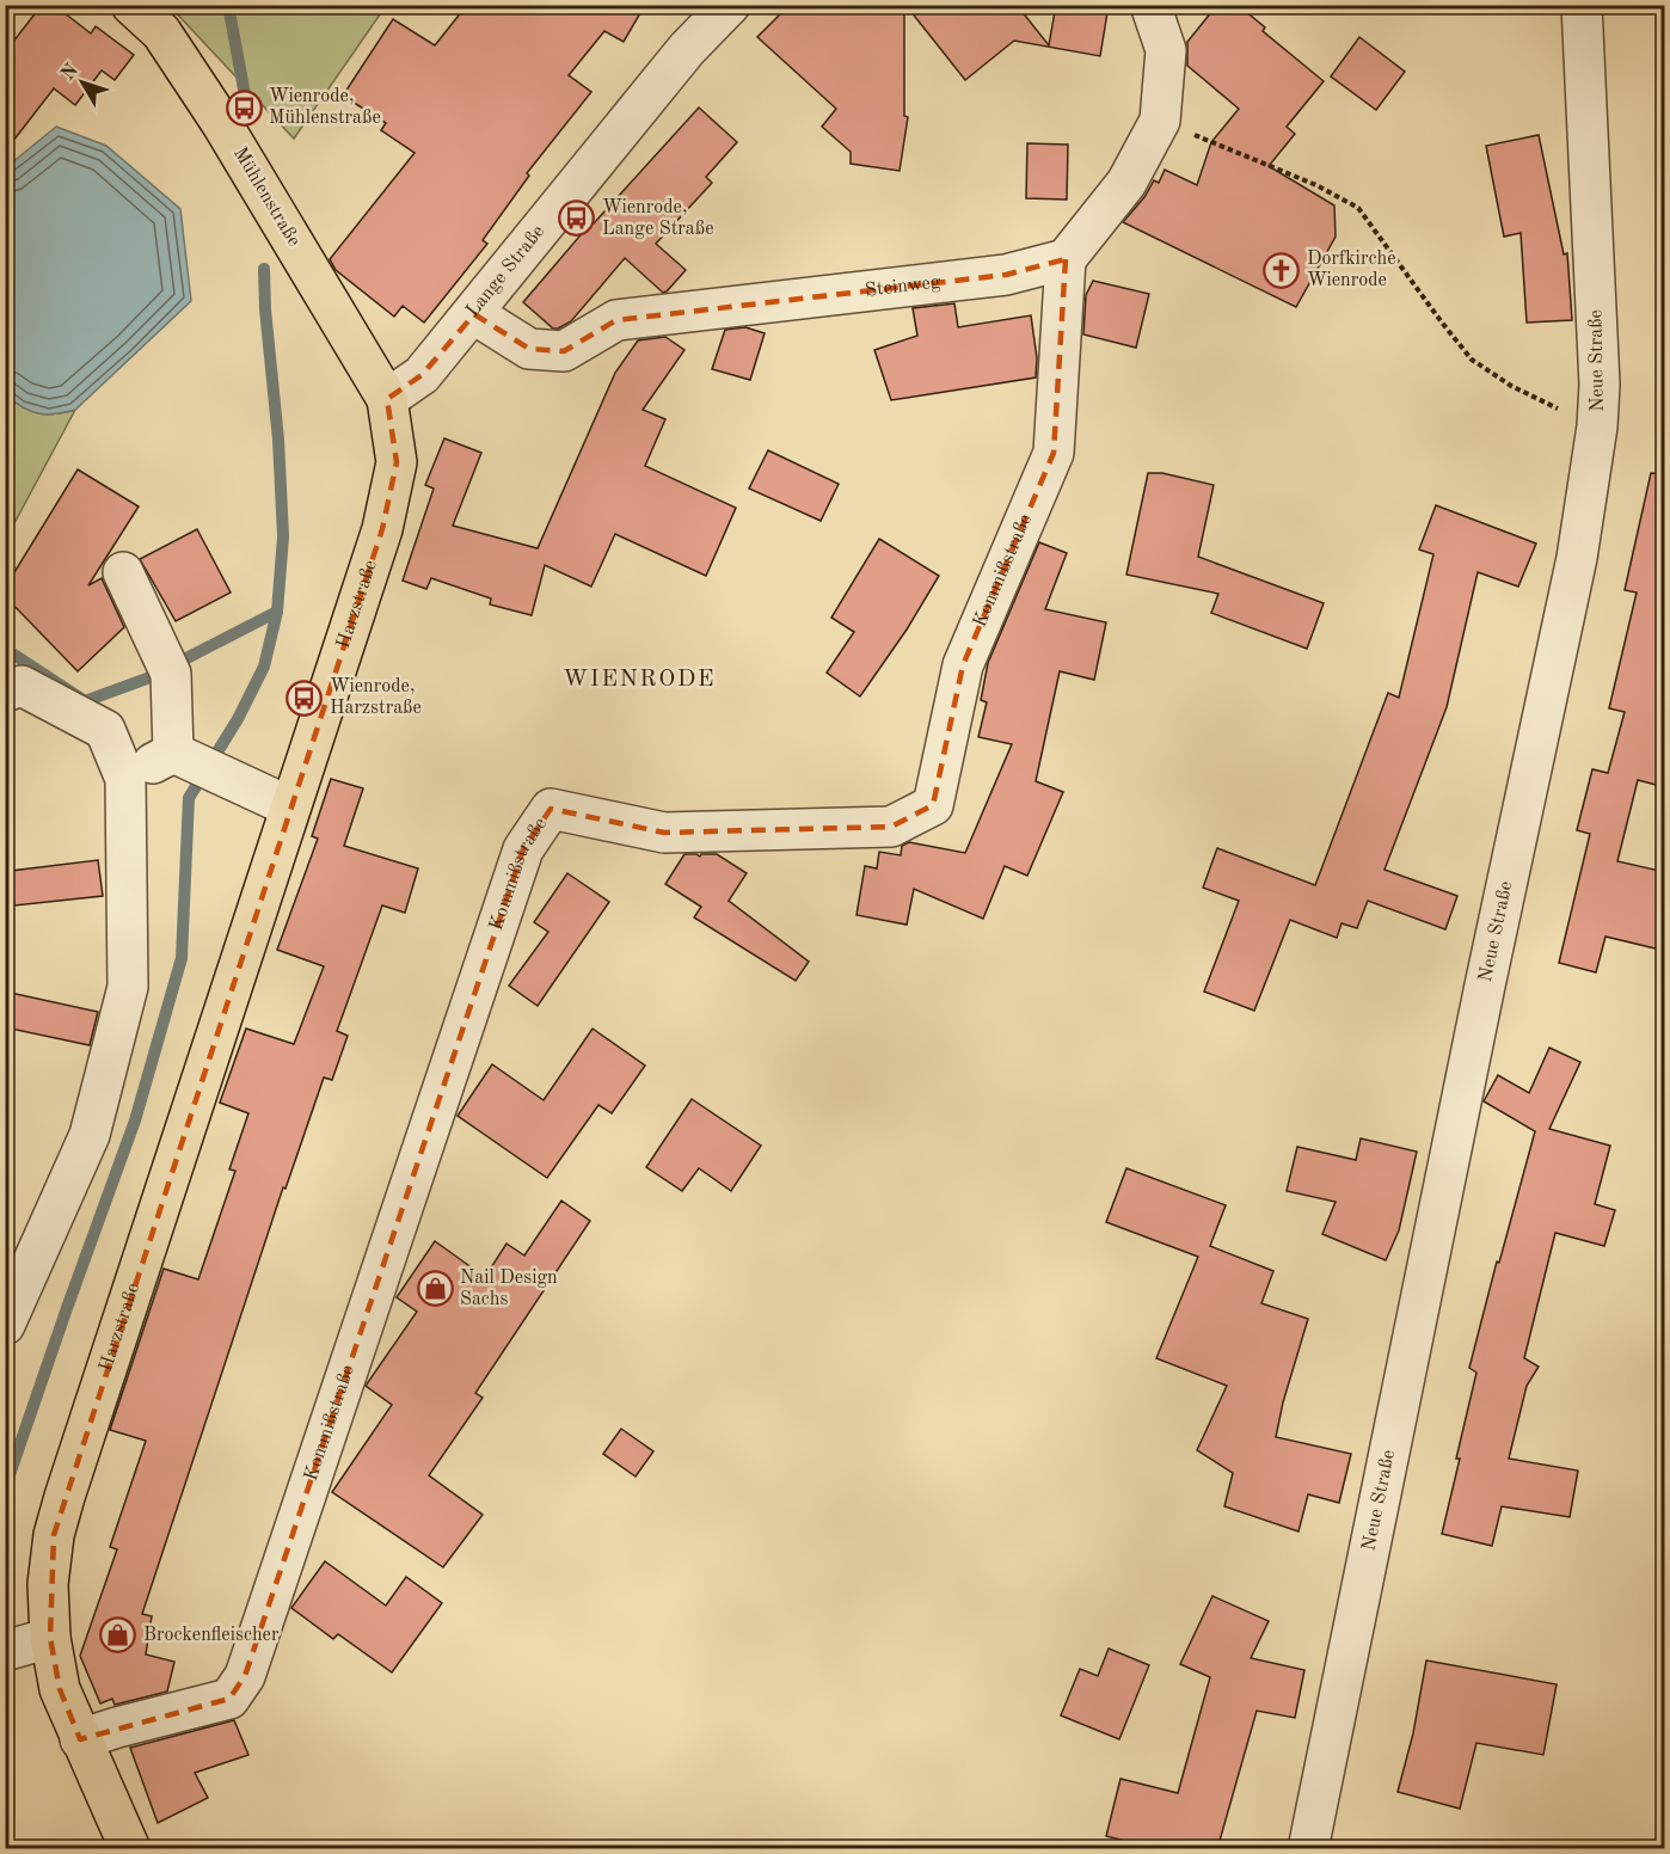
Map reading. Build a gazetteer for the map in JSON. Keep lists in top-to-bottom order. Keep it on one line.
{"streets":{"main road":["Mühlenstraße","Harzstraße"],"street":["Lange Straße","Steinweg","Neue Straße","Kommißstraße"]},"crossings":[["Mühlenstraße","Lange Straße"],["Mühlenstraße","Harzstraße"],["Lange Straße","Steinweg"],["Lange Straße","Harzstraße"],["Steinweg","Kommißstraße"],["Kommißstraße","Harzstraße"]],"districts":["WIENRODE"],"places":{"bus stop":["Wienrode, Mühlenstraße","Wienrode, Lange Straße","Wienrode, Harzstraße"],"church":["Dorfkirche Wienrode"],"shop":["Nail Design Sachs","Brockenfleischer"]},"north":"top left"}
